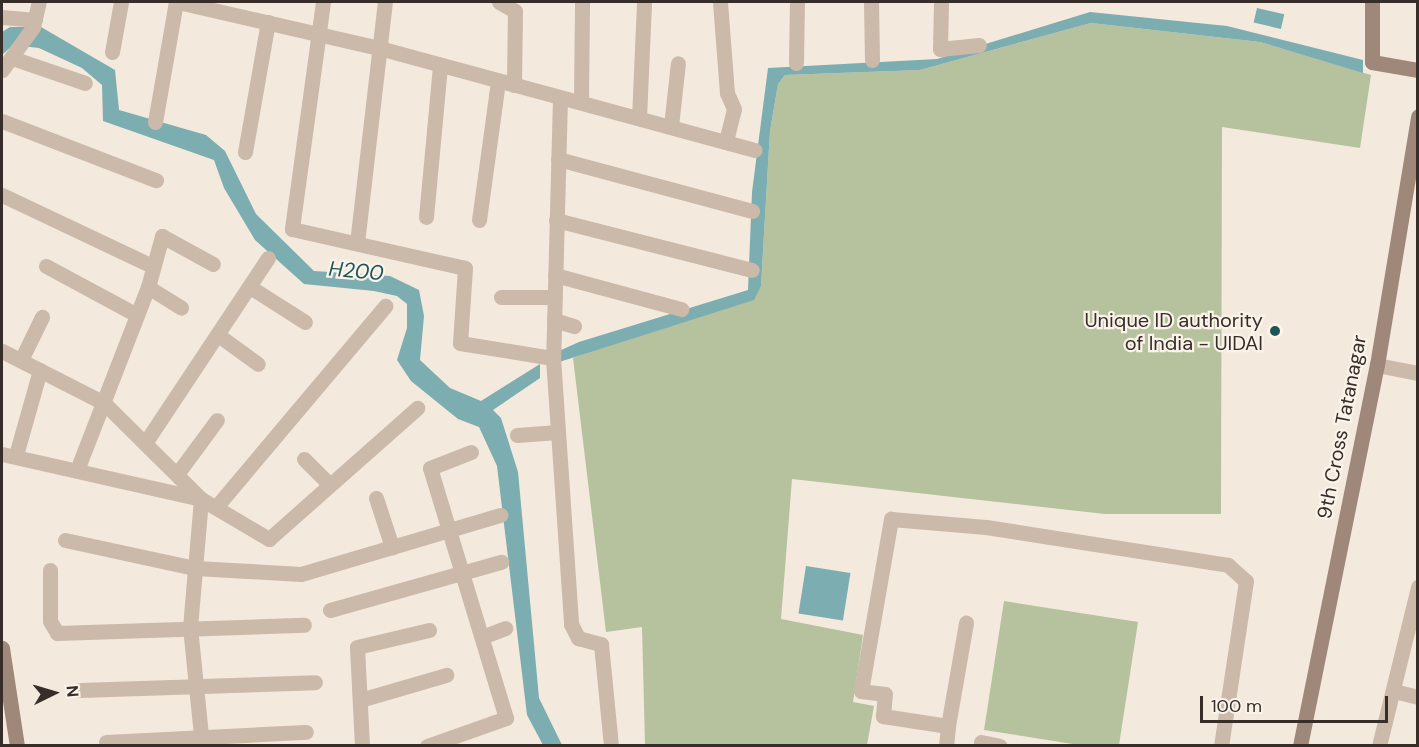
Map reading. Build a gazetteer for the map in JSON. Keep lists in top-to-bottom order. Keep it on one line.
{"streets":{"street":["9th Cross Tatanagar"]},"water":["H200"],"places":["Unique ID authority of India - UIDAI"],"scale_bar":"100 m","north":"right"}
